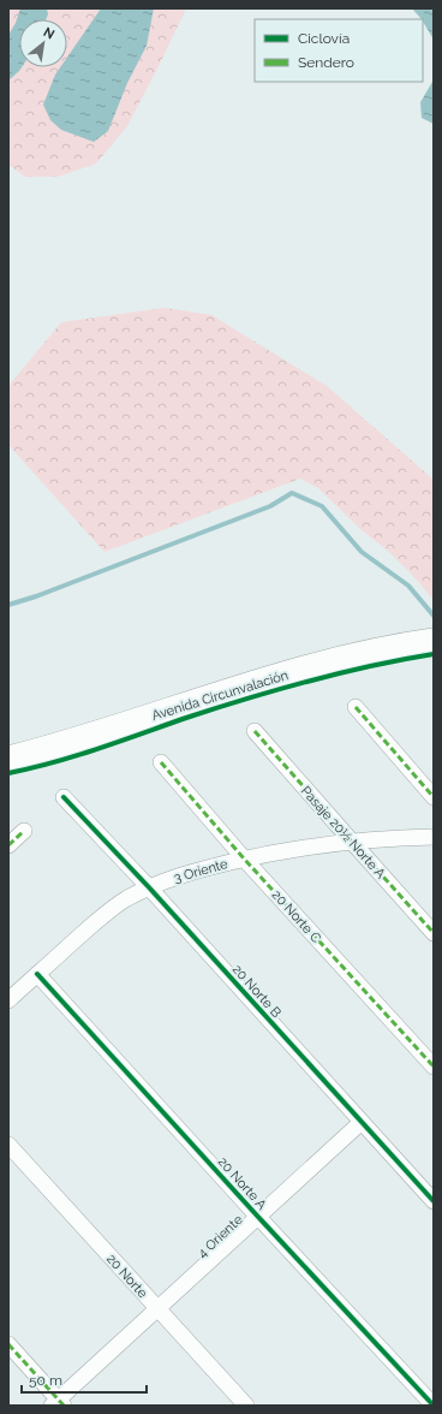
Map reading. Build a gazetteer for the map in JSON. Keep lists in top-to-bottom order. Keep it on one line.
{"streets":{"main road":["Avenida Circunvalación"],"street":["Pasaje 20½ Norte A","3 Oriente","20 Norte C","20 Norte B","20 Norte A","4 Oriente","20 Norte"]},"crossings":[["Pasaje 20½ Norte A","3 Oriente"],["3 Oriente","20 Norte C"],["3 Oriente","20 Norte B"],["3 Oriente","20 Norte A"],["20 Norte B","4 Oriente"],["20 Norte A","4 Oriente"],["4 Oriente","20 Norte"]],"legend":["Ciclovía","Sendero"],"scale_bar":"50 m","north":"top right"}
